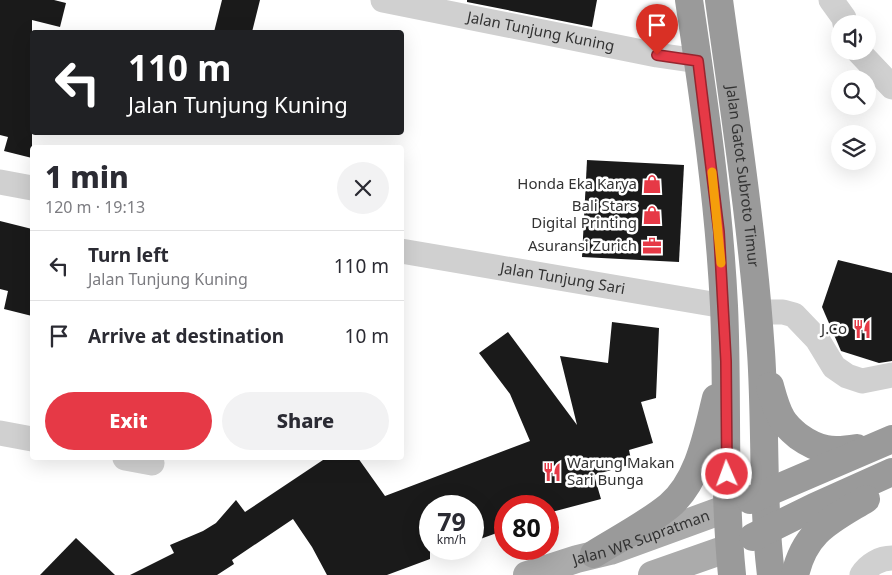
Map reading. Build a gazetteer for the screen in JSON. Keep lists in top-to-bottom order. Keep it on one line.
{"streets":{"highway":["Jalan Gatot Subroto Timur","Jalan WR Supratman"],"street":["Jalan Tunjung Kuning","Jalan Tunjung Sari"]},"places":{"shop":["Honda Eka Karya","Bali Stars Digital Printing"],"office":["Asuransi Zurich"],"restaurant":["J.Co","Warung Makan Sari Bunga"]},"page":{"turn":["110 m","Jalan Tunjung Kuning"],"heading":["1 min","120 m · 19:13"],"list":[{"name":"Turn left","note":"Jalan Tunjung Kuning","value":"110 m"},{"name":"Arrive at destination","value":"10 m"}],"buttons":["Exit","Share"],"speed":"79 km/h","limit":"80"}}
